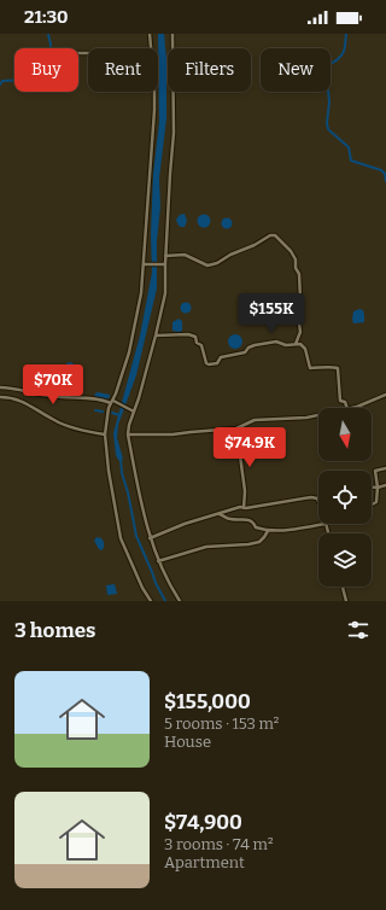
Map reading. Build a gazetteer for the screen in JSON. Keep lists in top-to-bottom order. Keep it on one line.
{"north":"bottom","page":{"status":"21:30","chip":["Buy","Rent","Filters","New"],"price":["$155K","$70K","$74.9K"],"heading":"3 homes","list":[{"name":"$155,000","note":"5 rooms · 153 m² · House"},{"name":"$74,900","note":"3 rooms · 74 m² · Apartment"}]}}
